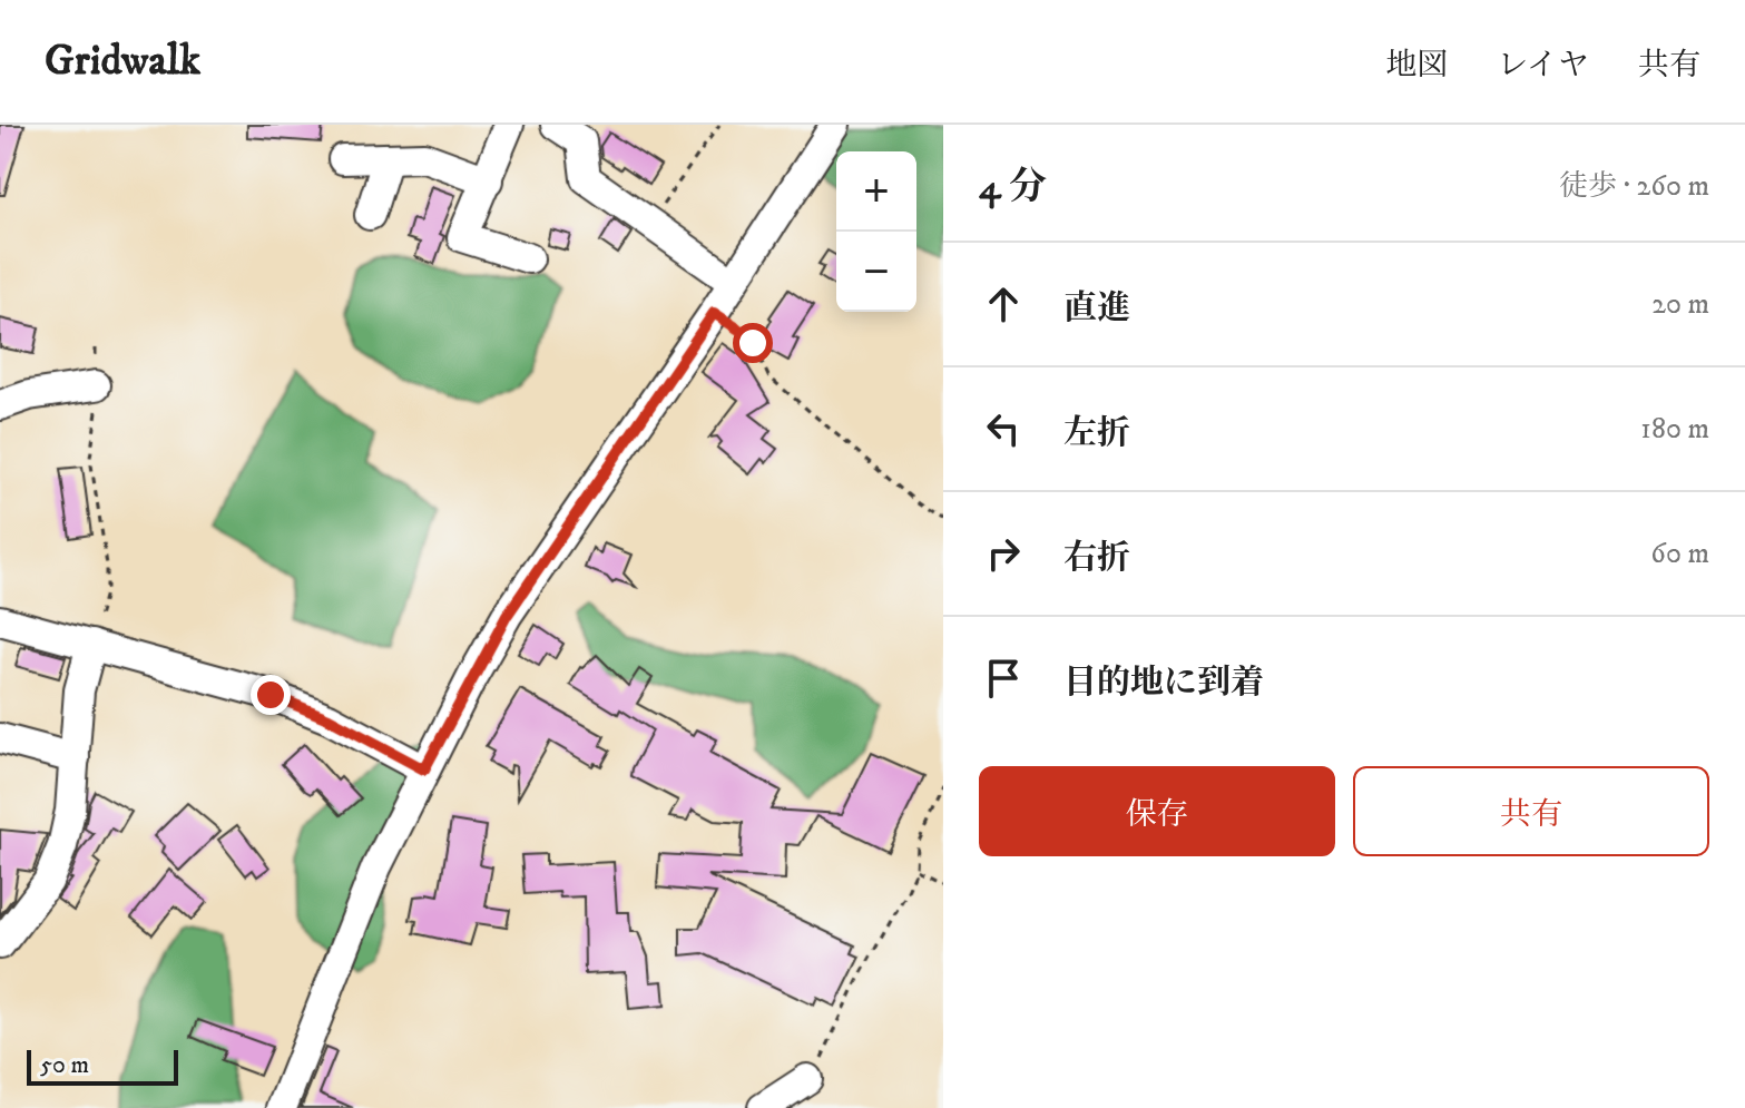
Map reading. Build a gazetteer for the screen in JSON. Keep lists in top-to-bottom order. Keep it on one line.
{"scale_bar":"50 m","page":{"header":"Gridwalk","nav":["地図","レイヤ","共有"],"heading":["4 分","徒歩 · 260 m"],"map_buttons":["+","−"],"list":[["直進","20 m"],["左折","180 m"],["右折","60 m"],"目的地に到着"],"buttons":["保存","共有"],"scale":"50 m"}}
